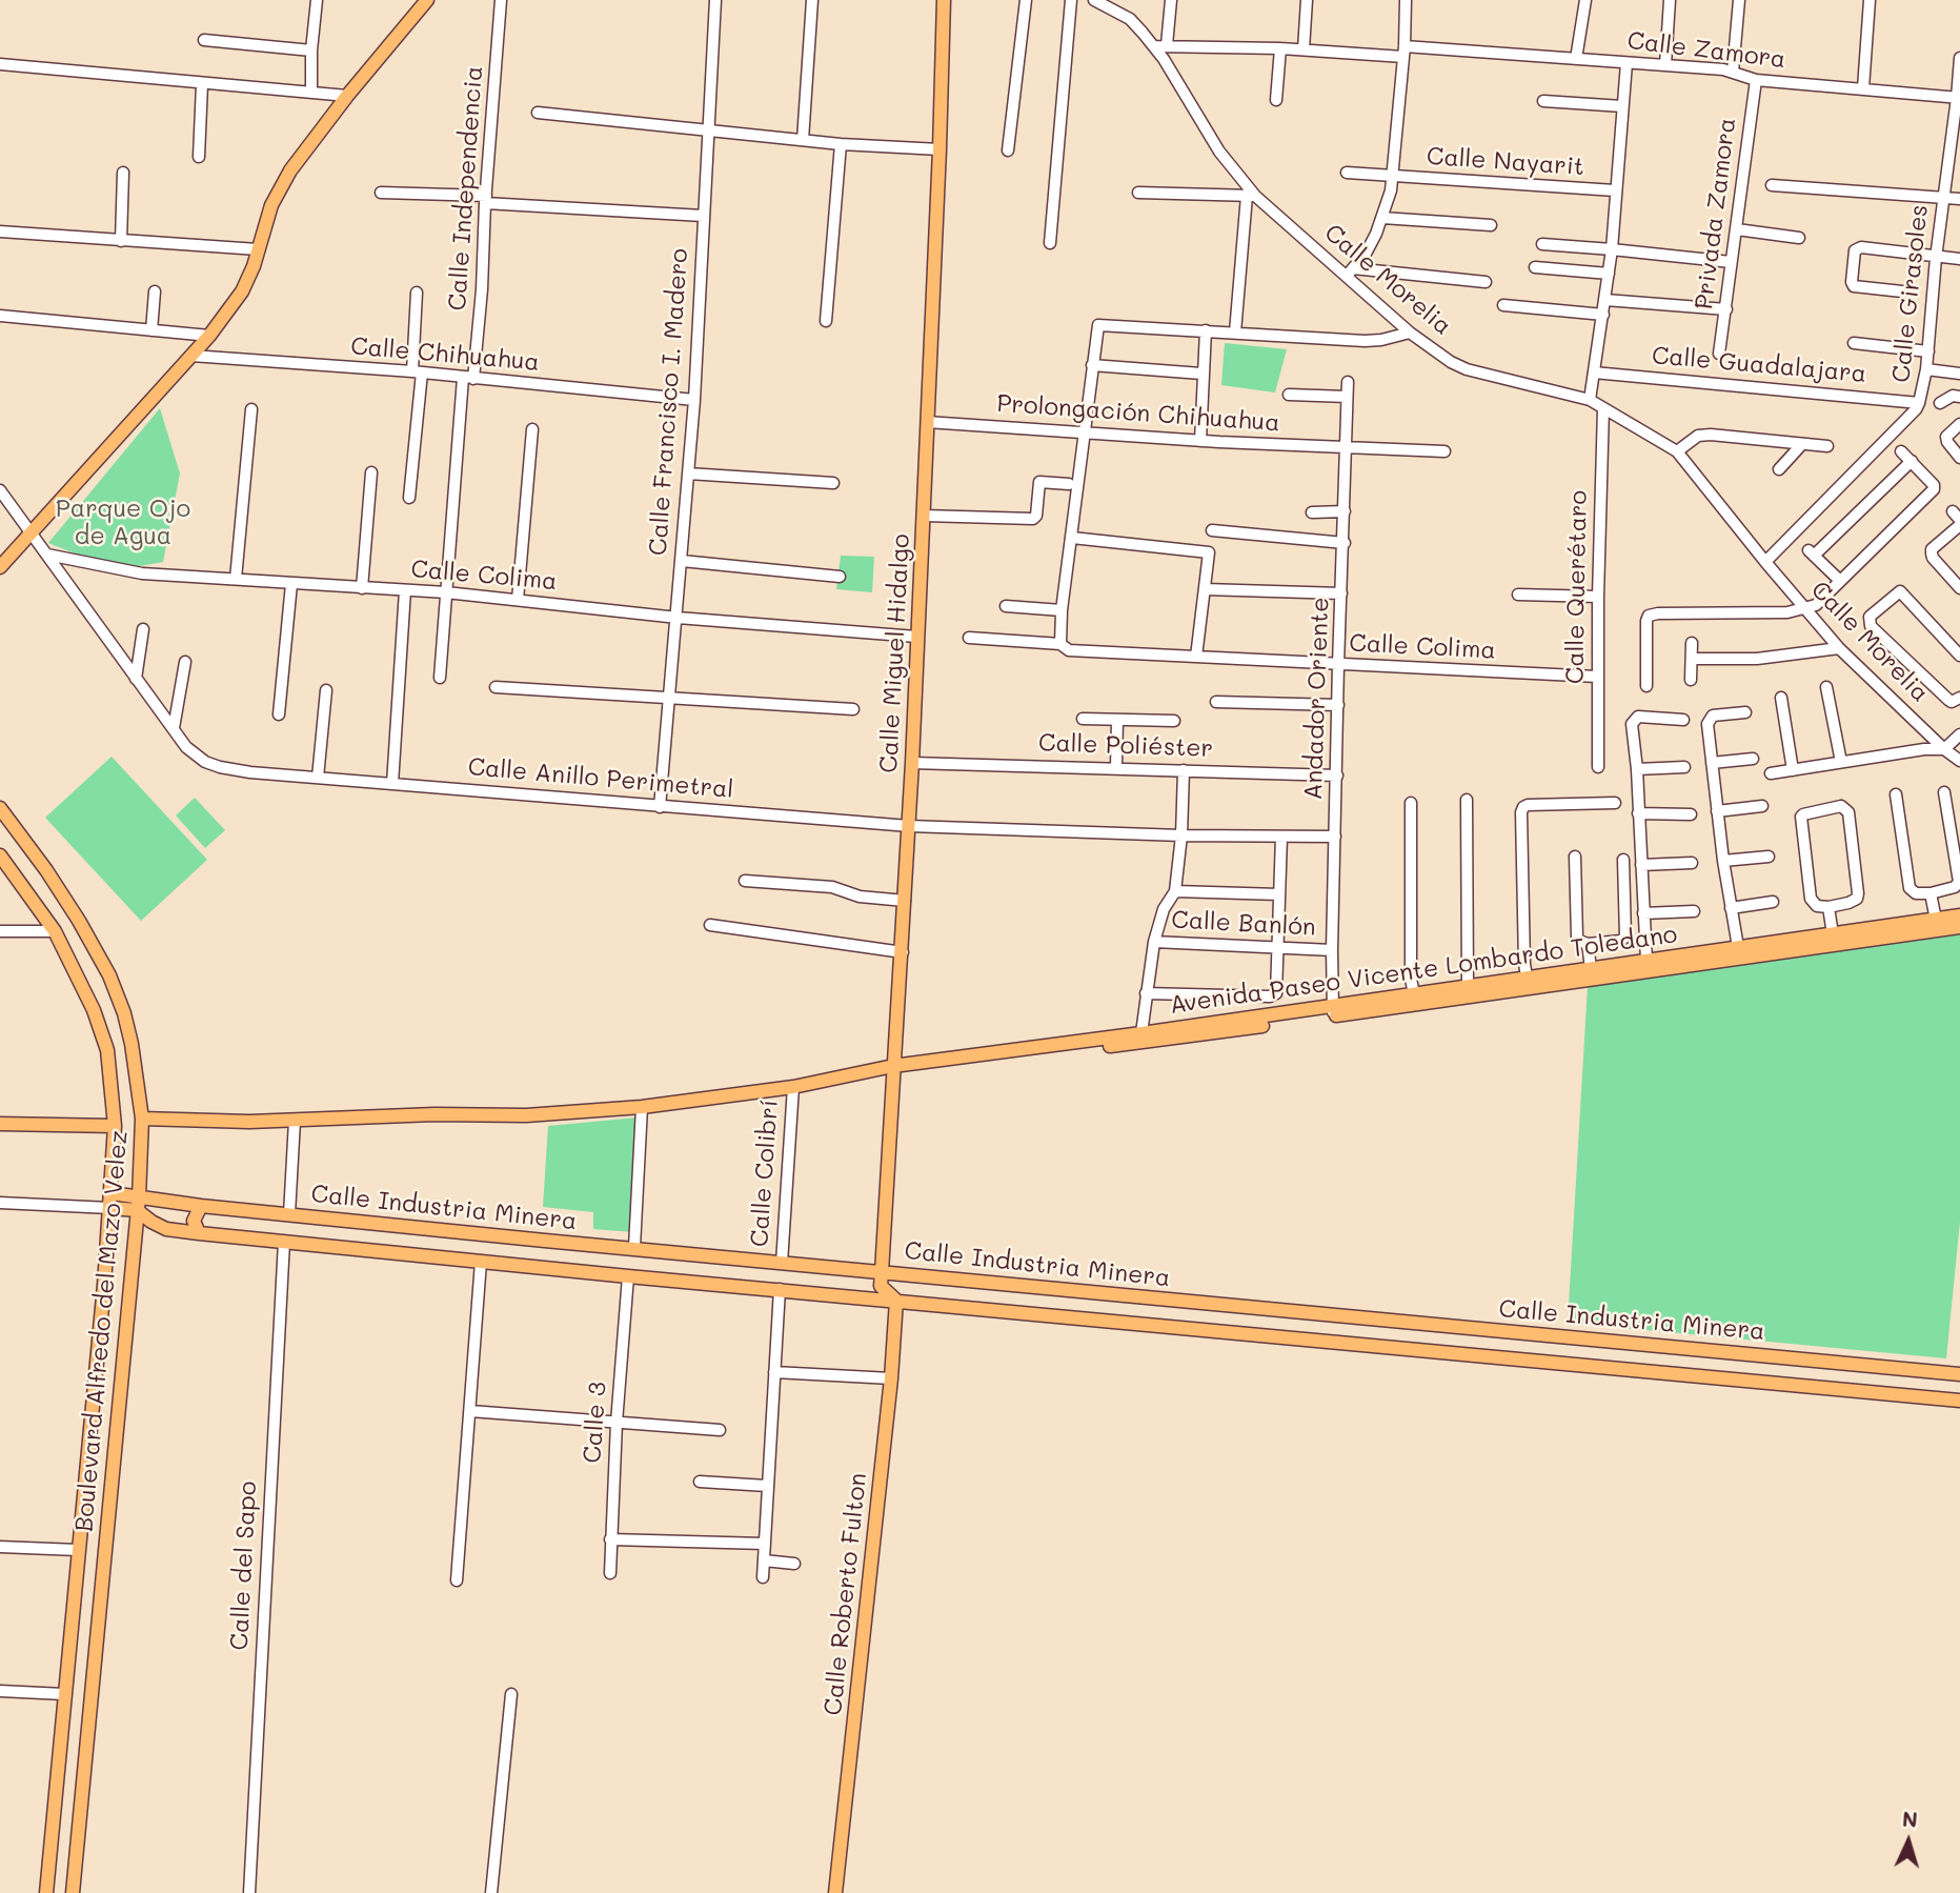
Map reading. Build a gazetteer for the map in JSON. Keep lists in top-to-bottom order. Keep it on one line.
{"streets":{"main road":["Calle Miguel Hidalgo","Avenida Paseo Vicente Lombardo Toledano","Calle Industria Minera","Boulevard Alfredo del Mazo Velez","Calle Roberto Fulton"],"street":["Calle Zamora","Calle Nayarit","Calle Independencia","Privada Zamora","Calle Morelia","Calle Girasoles","Calle Chihuahua","Calle Guadalajara","Calle Francisco I. Madero","Prolongación Chihuahua","Calle Colima","Calle Querétaro","Andador Oriente","Calle Poliéster","Calle Anillo Perimetral","Calle Banlón","Calle Colibrí","Calle 3","Calle del Sapo"]},"crossings":[["Calle Zamora","Calle Nayarit"],["Calle Zamora","Privada Zamora"],["Calle Zamora","Calle Morelia"],["Calle Zamora","Calle Girasoles"],["Calle Nayarit","Calle Morelia"],["Calle Independencia","Calle Chihuahua"],["Calle Independencia","Calle Colima"],["Calle Morelia","Calle Girasoles"],["Calle Morelia","Calle Querétaro"],["Calle Girasoles","Calle Guadalajara"],["Calle Chihuahua","Calle Francisco I. Madero"],["Calle Francisco I. Madero","Calle Colima"],["Calle Francisco I. Madero","Calle Anillo Perimetral"],["Prolongación Chihuahua","Calle Miguel Hidalgo"],["Prolongación Chihuahua","Andador Oriente"],["Calle Colima","Calle Querétaro"],["Calle Colima","Calle Miguel Hidalgo"],["Calle Colima","Andador Oriente"],["Calle Colima","Calle Anillo Perimetral"],["Calle Miguel Hidalgo","Calle Poliéster"],["Calle Miguel Hidalgo","Calle Anillo Perimetral"],["Calle Miguel Hidalgo","Avenida Paseo Vicente Lombardo Toledano"],["Calle Miguel Hidalgo","Calle Industria Minera"],["Andador Oriente","Calle Poliéster"],["Andador Oriente","Calle Anillo Perimetral"],["Andador Oriente","Calle Banlón"],["Andador Oriente","Avenida Paseo Vicente Lombardo Toledano"],["Avenida Paseo Vicente Lombardo Toledano","Calle Colibrí"],["Avenida Paseo Vicente Lombardo Toledano","Boulevard Alfredo del Mazo Velez"],["Calle Colibrí","Calle Industria Minera"],["Calle Industria Minera","Boulevard Alfredo del Mazo Velez"],["Calle Industria Minera","Calle 3"],["Calle Industria Minera","Calle del Sapo"],["Calle Industria Minera","Calle Roberto Fulton"]],"parks":["Parque Ojo de Agua"],"north":"top"}
